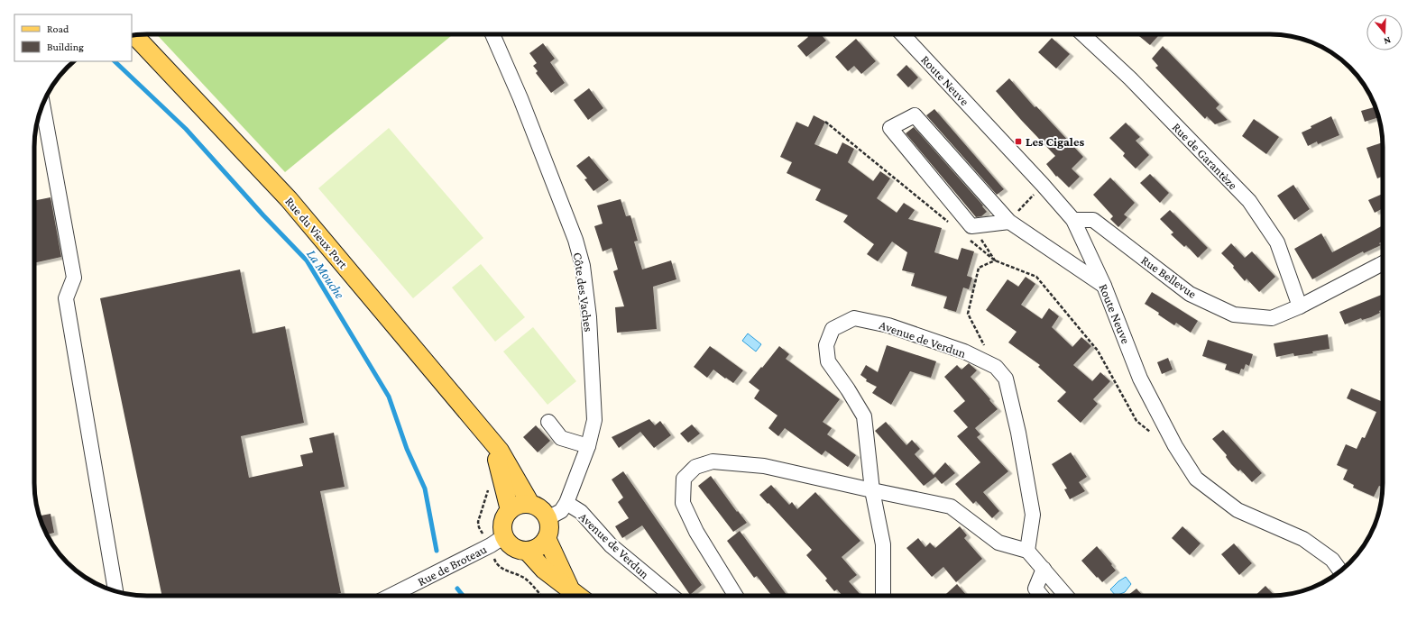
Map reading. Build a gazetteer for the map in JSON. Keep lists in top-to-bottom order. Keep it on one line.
{"streets":{"main road":["Rue du Vieux Port"],"street":["Route Neuve","Rue de Garantèze","Rue Bellevue","Côte des Vaches","Avenue de Verdun","Rue de Broteau"]},"crossings":[["Route Neuve","Rue Bellevue"],["Rue de Garantèze","Rue Bellevue"],["Rue du Vieux Port","Rue de Broteau"],["Côte des Vaches","Avenue de Verdun"]],"water":["La Mouche"],"places":{"transit":["Les Cigales"]},"legend":["Road","Building"],"north":"bottom"}
